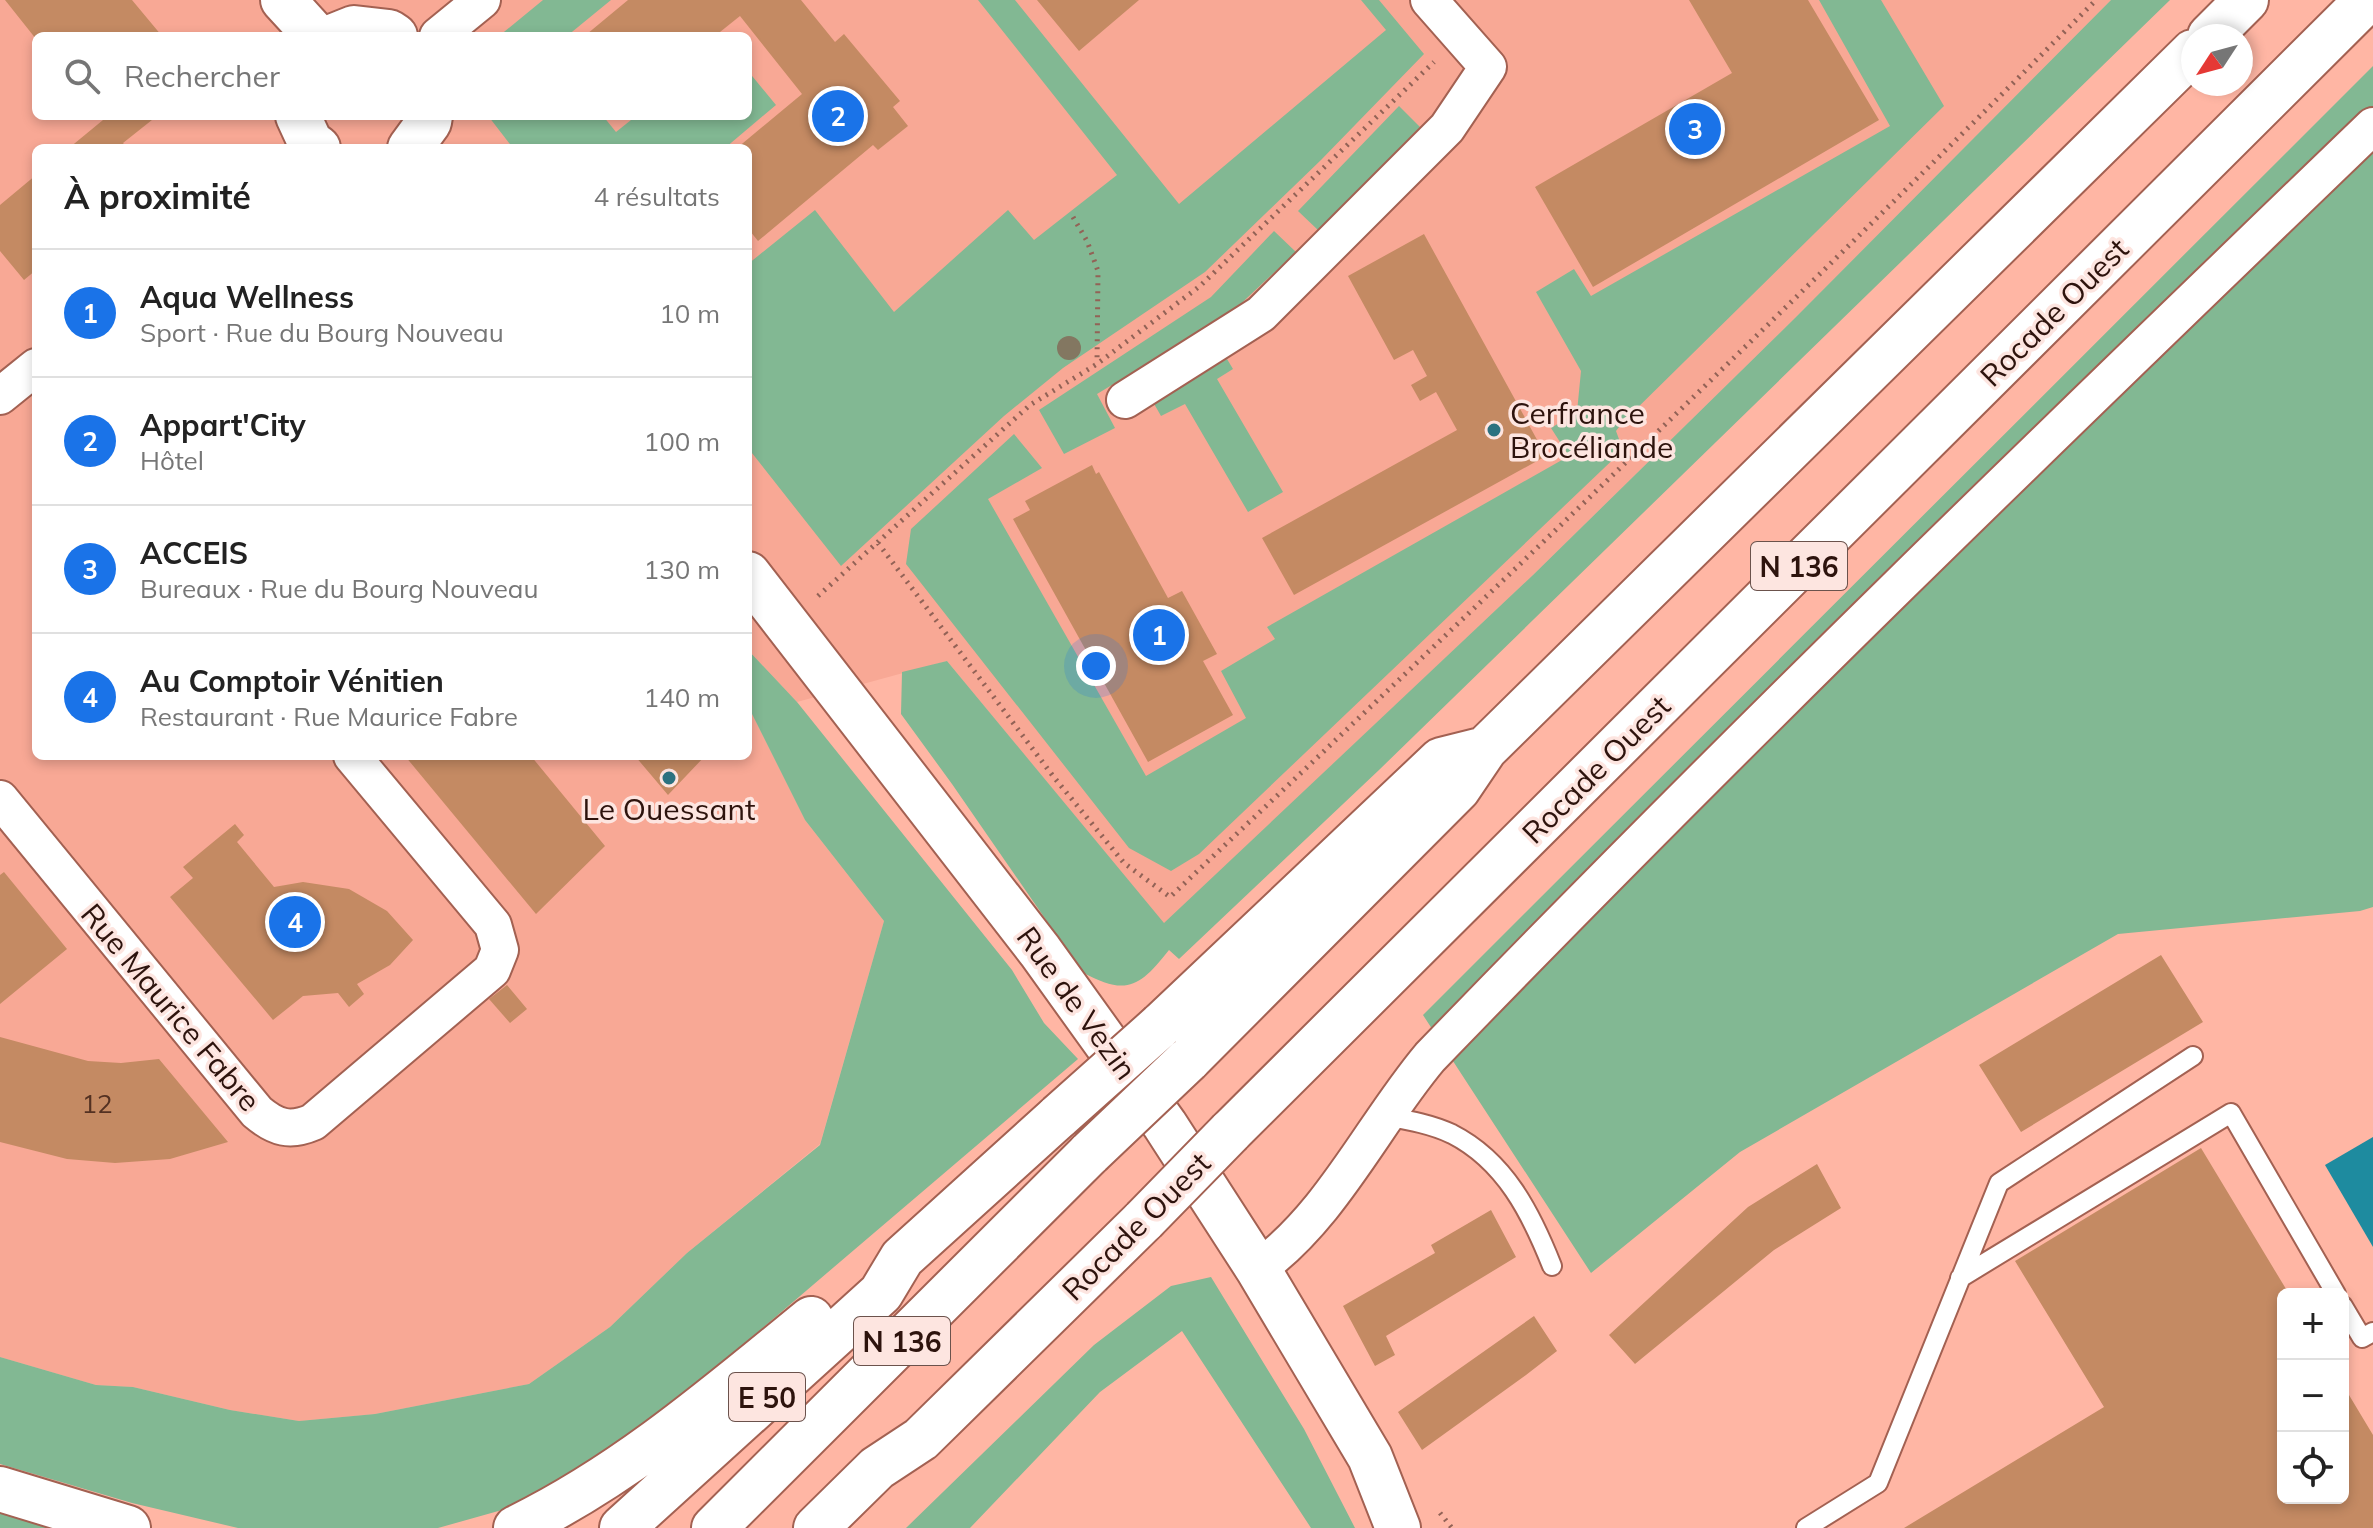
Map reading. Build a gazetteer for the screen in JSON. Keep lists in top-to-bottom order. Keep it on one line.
{"streets":{"main road":["Rocade Ouest","N 136","Rue de Vezin","E 50"],"street":["Rue Maurice Fabre"]},"places":["Cerfrance Brocéliande","Le Ouessant"],"house_numbers":["12"],"north":"bottom left","page":{"search":"Rechercher","pins":["2","3","1","4"],"heading":["À proximité","4 résultats"],"list":[{"mark":"1","name":"Aqua Wellness","note":"Sport · Rue du Bourg Nouveau","value":"10 m"},{"mark":"2","name":"Appart'City","note":"Hôtel","value":"100 m"},{"mark":"3","name":"ACCEIS","note":"Bureaux · Rue du Bourg Nouveau","value":"130 m"},{"mark":"4","name":"Au Comptoir Vénitien","note":"Restaurant · Rue Maurice Fabre","value":"140 m"}],"map_buttons":["+","−"]}}
